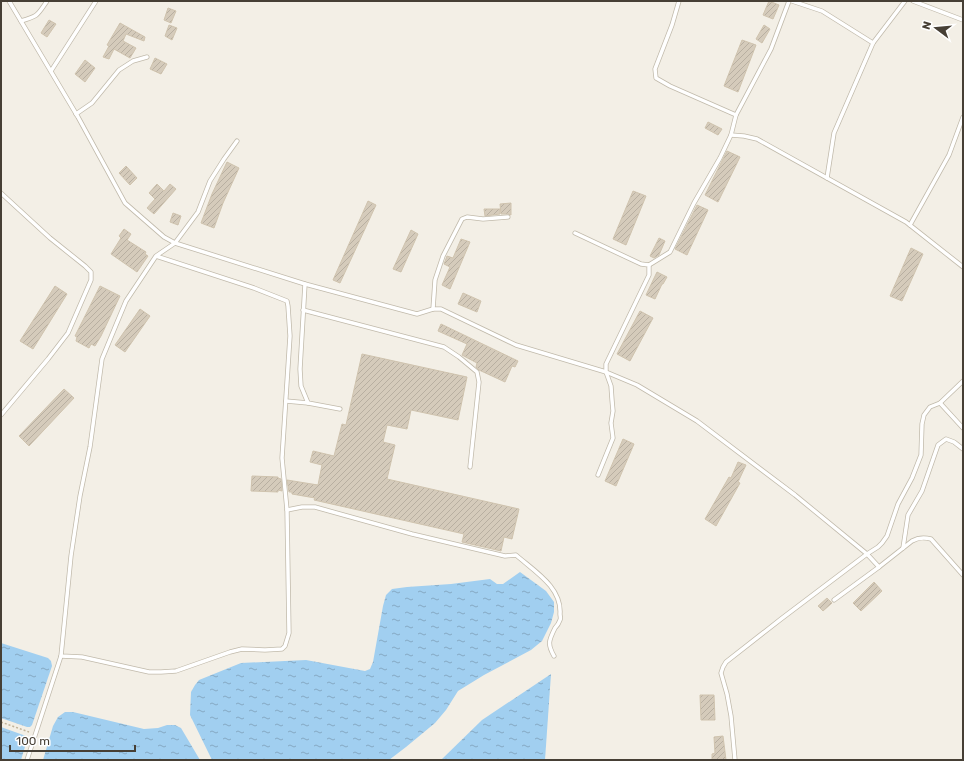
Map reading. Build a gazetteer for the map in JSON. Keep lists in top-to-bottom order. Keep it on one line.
{"scale_bar":"100 m","north":"left"}
